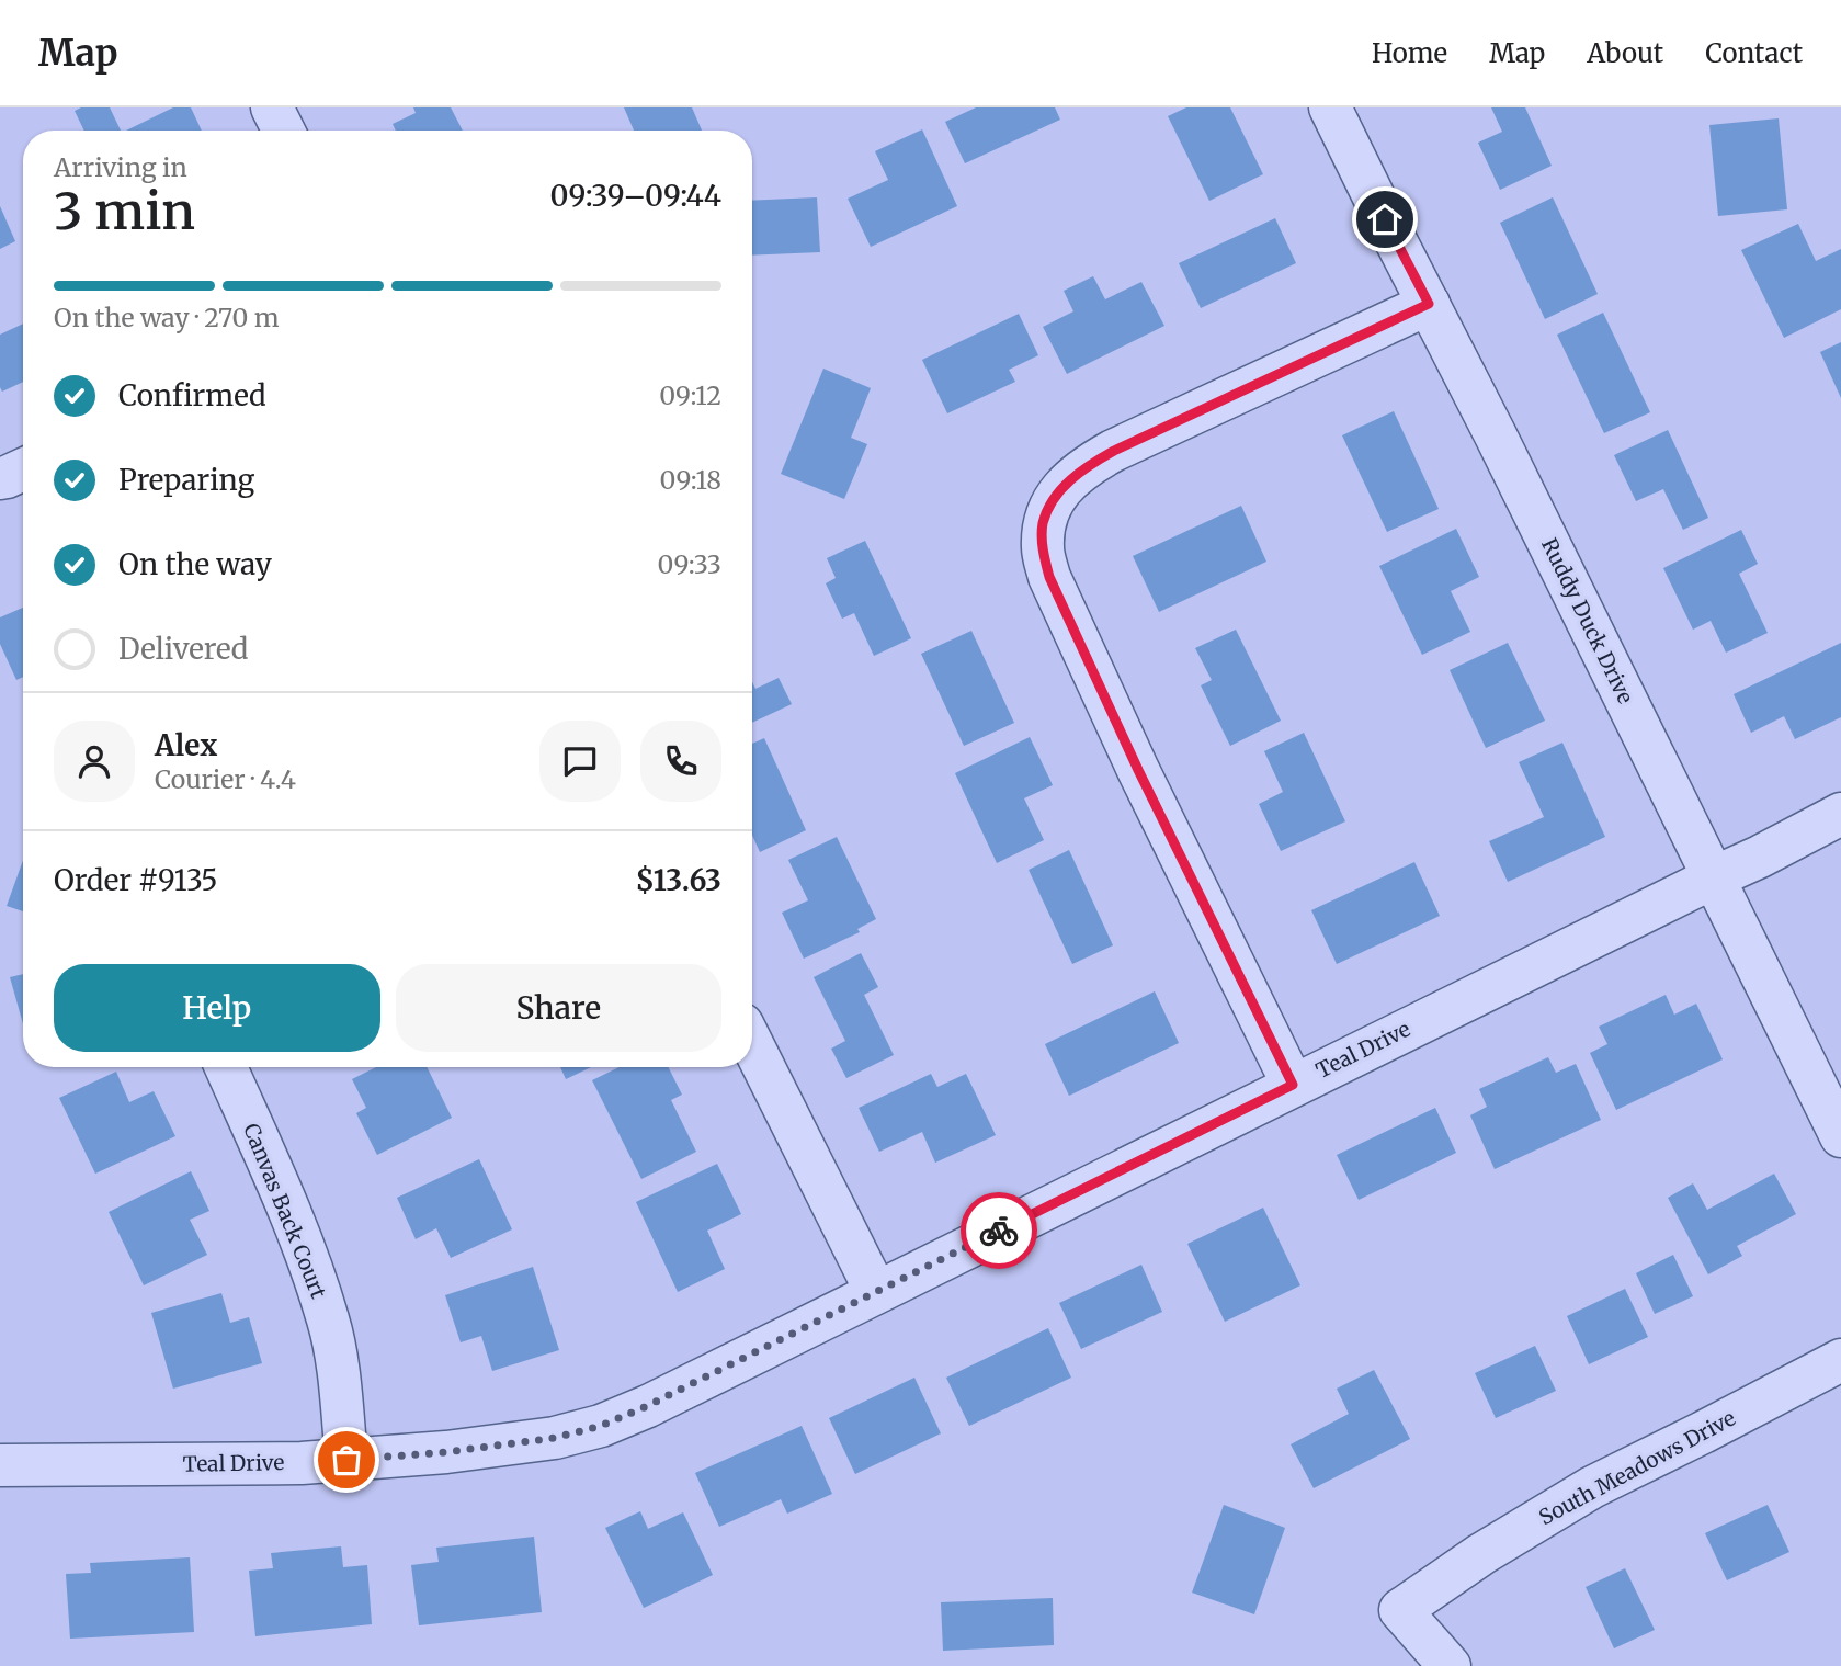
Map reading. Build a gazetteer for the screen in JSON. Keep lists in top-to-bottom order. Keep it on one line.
{"streets":{"street":["Ruddy Duck Drive","Teal Drive","Canvas Back Court","South Meadows Drive"]},"crossings":[["Ruddy Duck Drive","Teal Drive"],["Teal Drive","Canvas Back Court"]],"page":{"header":"Map","nav":["Home","Map","About","Contact"],"heading":["3 min","Arriving in","09:39–09:44"],"panel":["Alex","Courier · 4.4","Order #9135","$13.63"],"bar":"On the way · 270 m","list":[["Confirmed","09:12"],["Preparing","09:18"],["On the way","09:33"],"Delivered"],"buttons":["Help","Share"]}}
